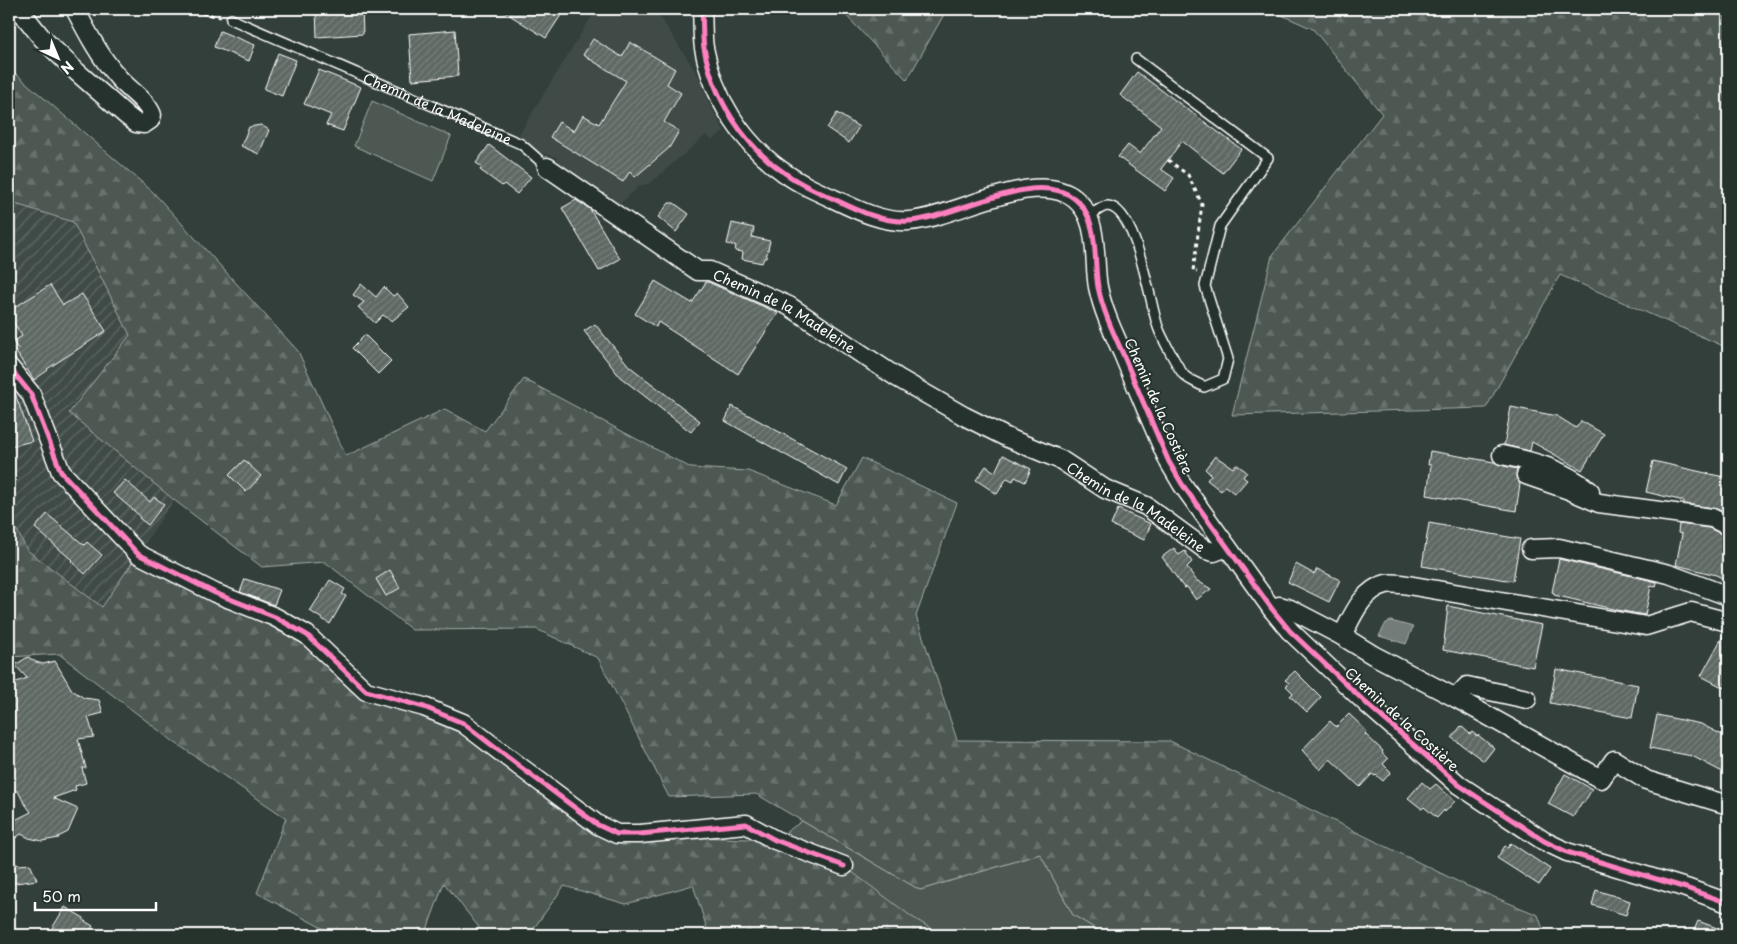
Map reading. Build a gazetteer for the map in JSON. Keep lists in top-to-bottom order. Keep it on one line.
{"streets":{"street":["Chemin de la Madeleine","Chemin de la Costière"]},"crossings":[["Chemin de la Madeleine","Chemin de la Costière"]],"scale_bar":"50 m","north":"bottom right"}
